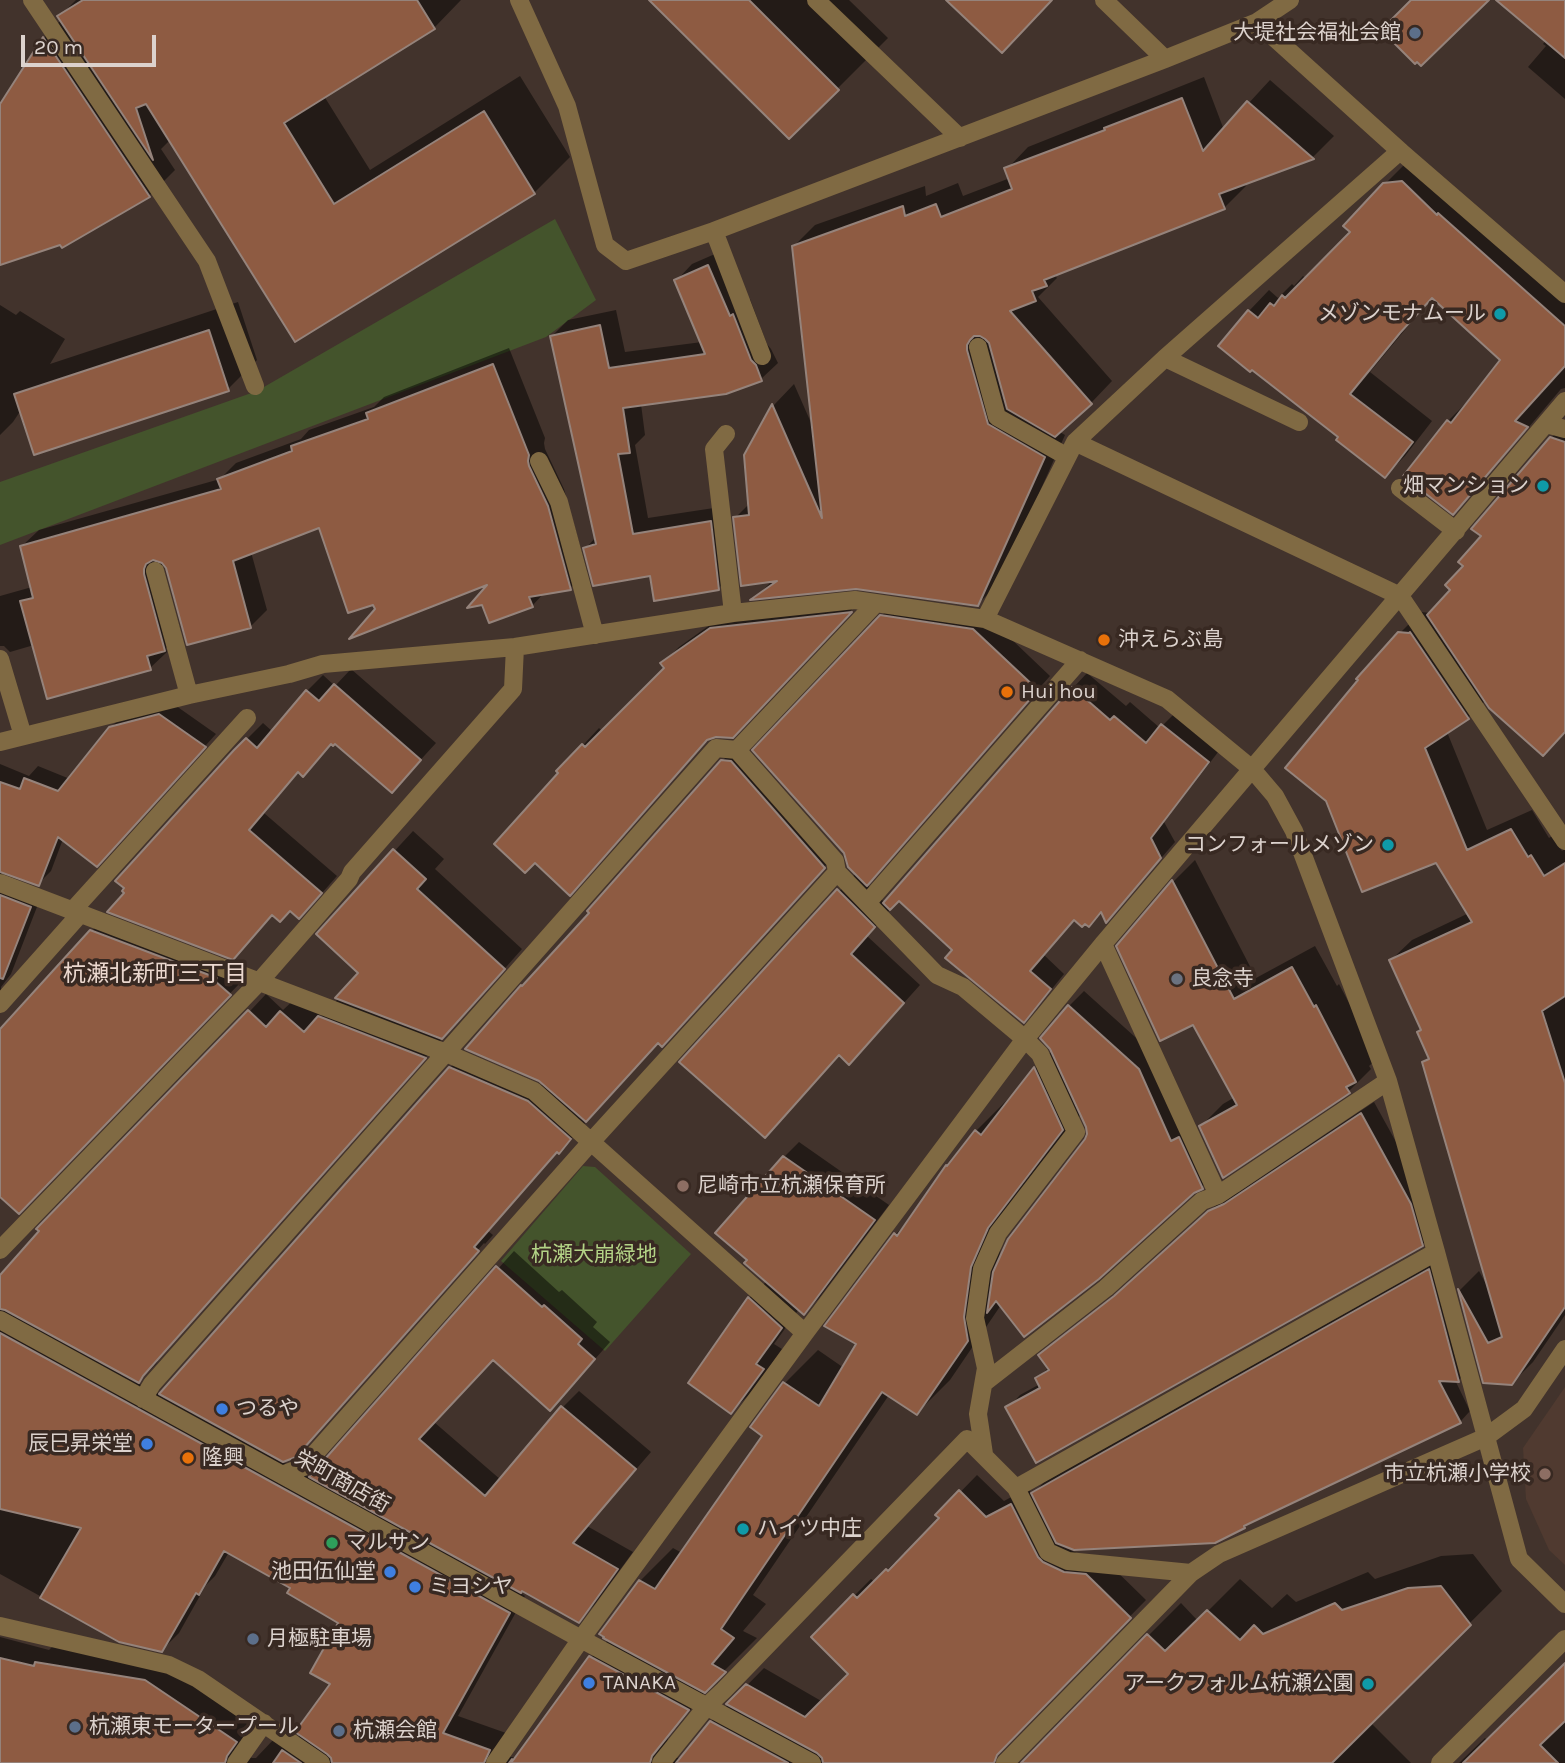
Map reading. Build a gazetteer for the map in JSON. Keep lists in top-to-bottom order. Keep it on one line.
{"streets":{"street":["栄町商店街"]},"districts":["杭瀬北新町三丁目"],"parks":["杭瀬大崩緑地"],"places":["大堤社会福祉会館","メゾンモナムール","畑マンション","沖えらぶ島","Hui hou","コンフォールメゾン","良念寺","尼崎市立杭瀬保育所","つるや","辰巳昇栄堂","隆興","市立杭瀬小学校","ハイツ中庄","マルサン","池田伍仙堂","ミヨシヤ","月極駐車場","TANAKA","アークフォルム杭瀬公園","杭瀬東モータープール","杭瀬会館"],"scale_bar":"20 m"}
